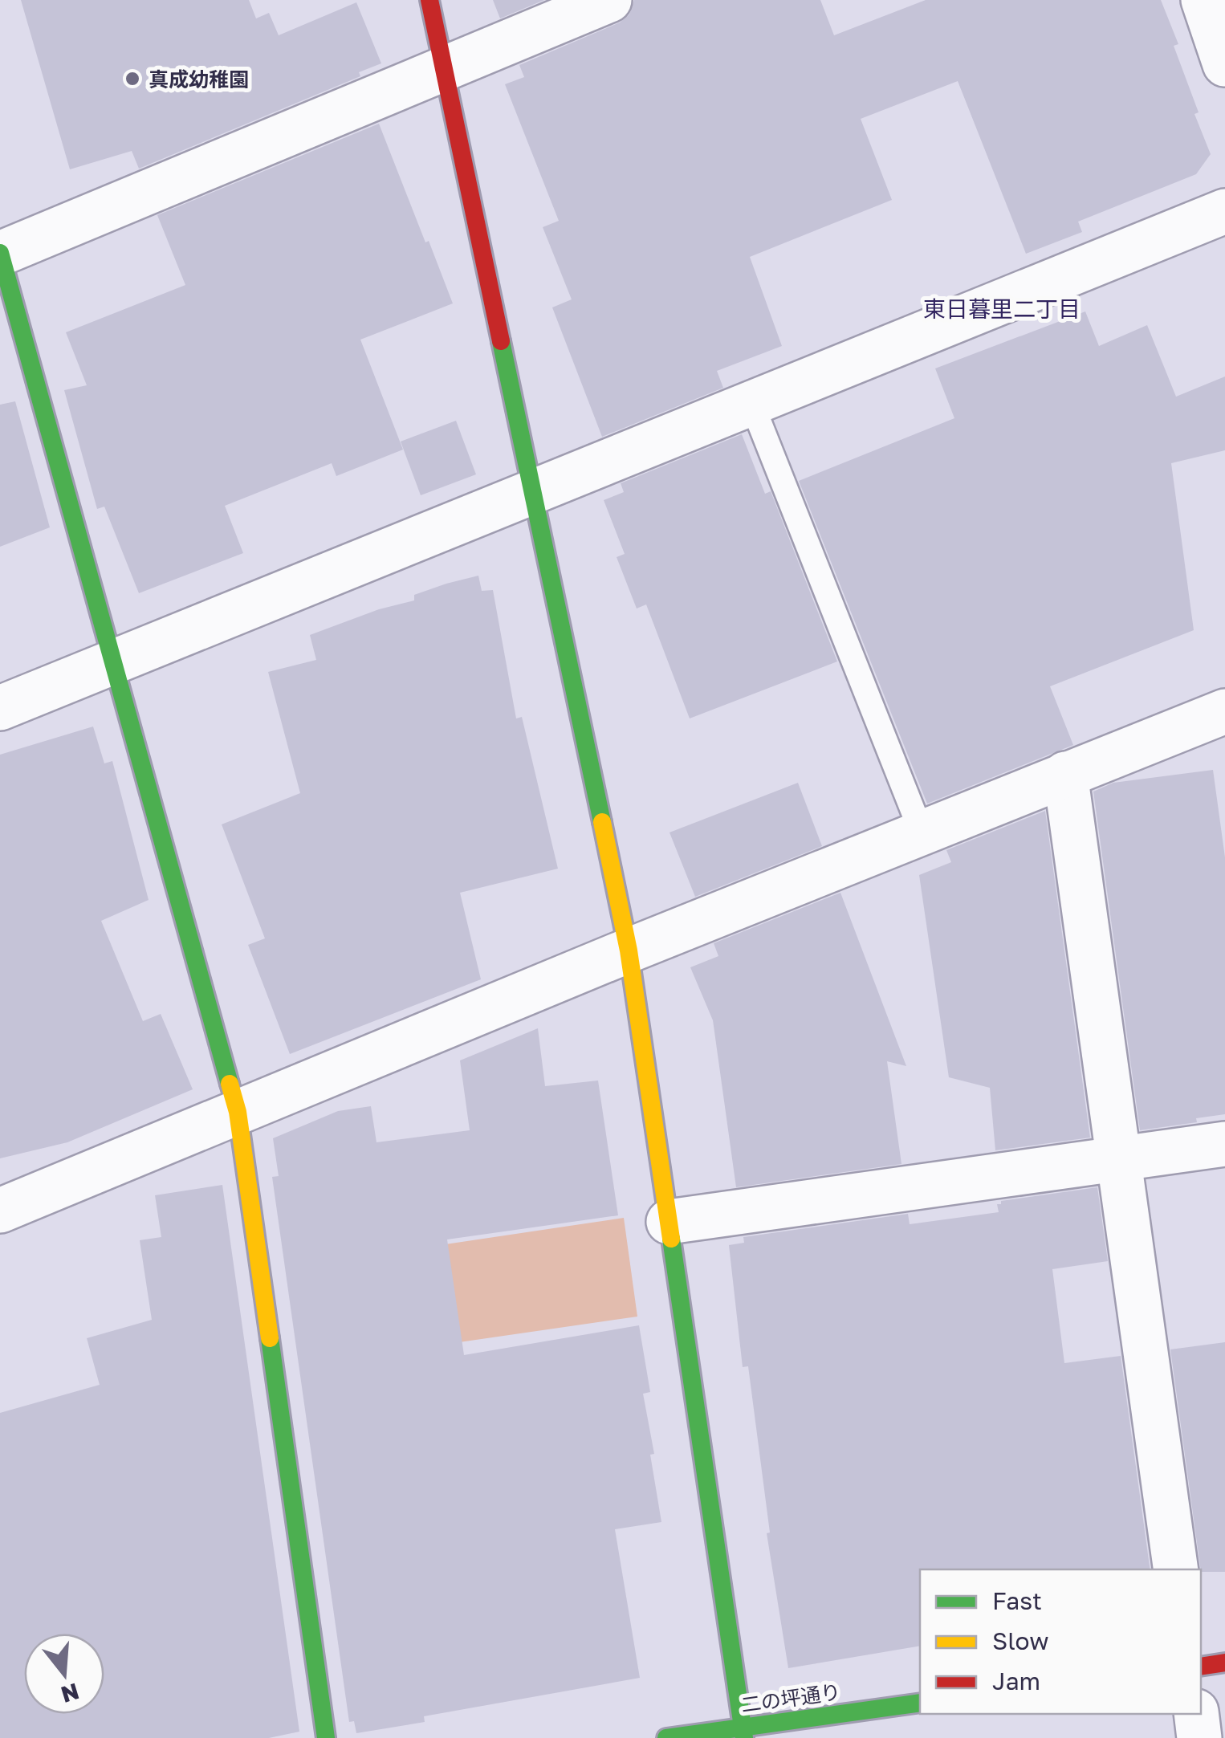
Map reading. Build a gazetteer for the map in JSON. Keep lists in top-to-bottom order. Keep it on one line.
{"streets":{"street":["二の坪通り"]},"districts":["東日暮里二丁目"],"places":["真成幼稚園"],"legend":["Fast","Slow","Jam"],"north":"bottom"}
